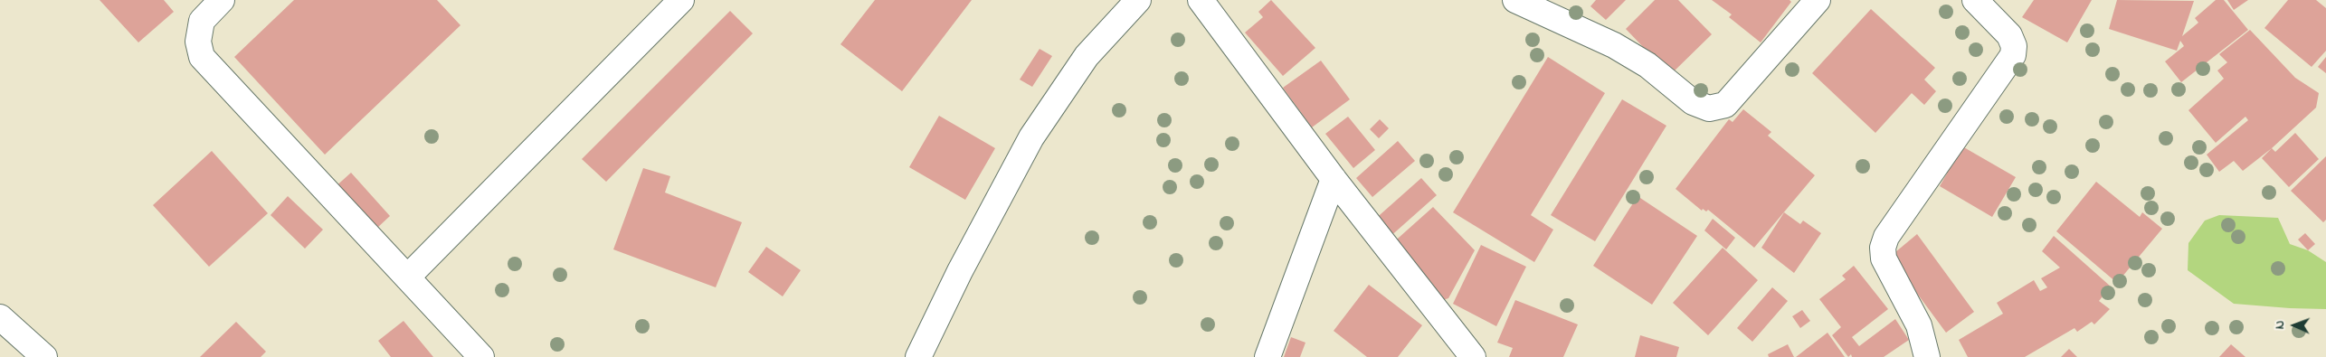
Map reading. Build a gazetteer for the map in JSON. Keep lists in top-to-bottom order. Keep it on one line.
{"north":"left"}
